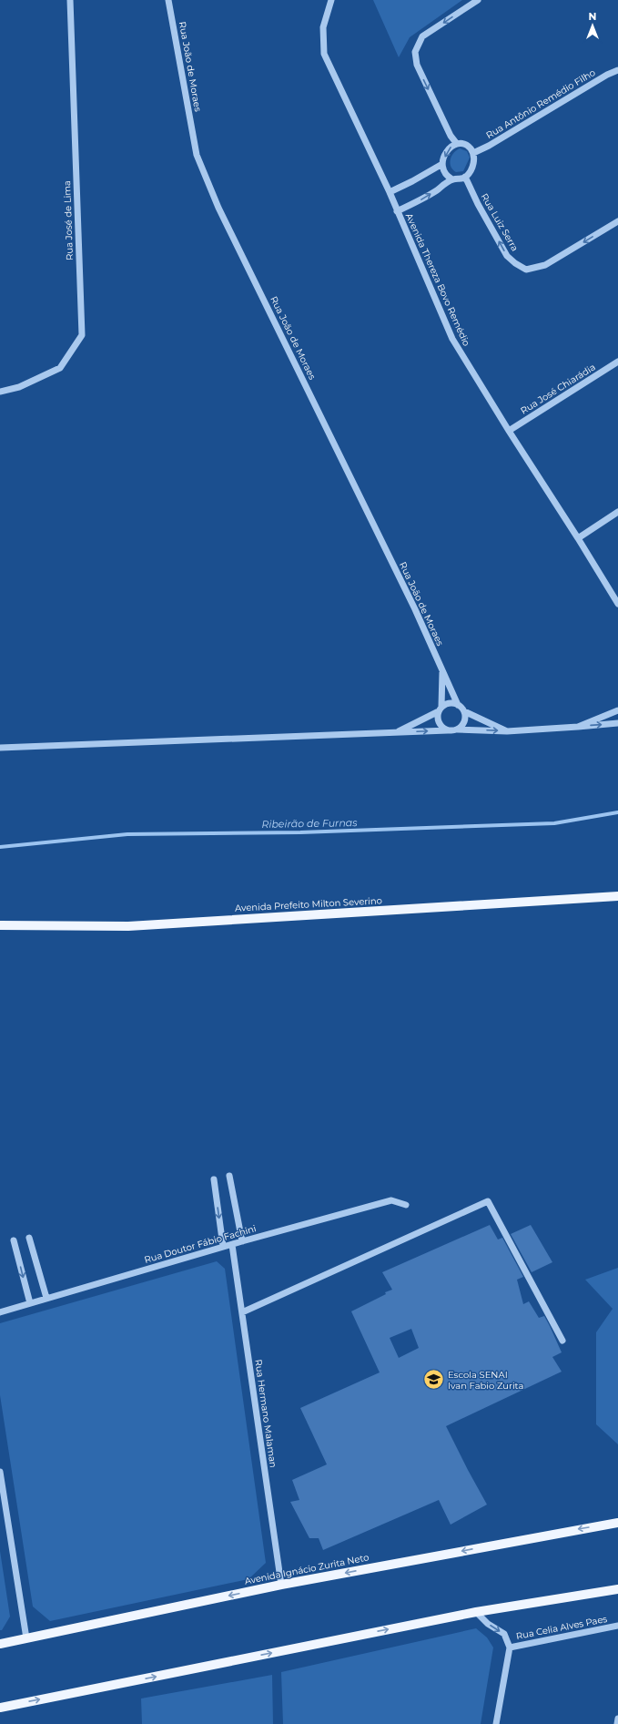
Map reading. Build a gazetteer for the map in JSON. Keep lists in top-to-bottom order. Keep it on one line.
{"streets":{"main road":["Avenida Prefeito Milton Severino","Avenida Ignácio Zurita Neto"],"street":["Rua João de Moraes","Rua Antônio Remédio Filho","Rua José de Lima","Rua Luiz Serra","Avenida Thereza Bovo Remédio","Rua José Chiarádia","Rua Doutor Fábio Fachini","Rua Hermano Malaman","Rua Celia Alves Paes"]},"crossings":[["Rua Antônio Remédio Filho","Rua Luiz Serra"],["Avenida Thereza Bovo Remédio","Rua José Chiarádia"],["Rua Doutor Fábio Fachini","Rua Hermano Malaman"],["Rua Hermano Malaman","Avenida Ignácio Zurita Neto"]],"water":["Ribeirão de Furnas"],"places":{"school or university":["Escola SENAI Ivan Fabio Zurita"]},"north":"top"}
